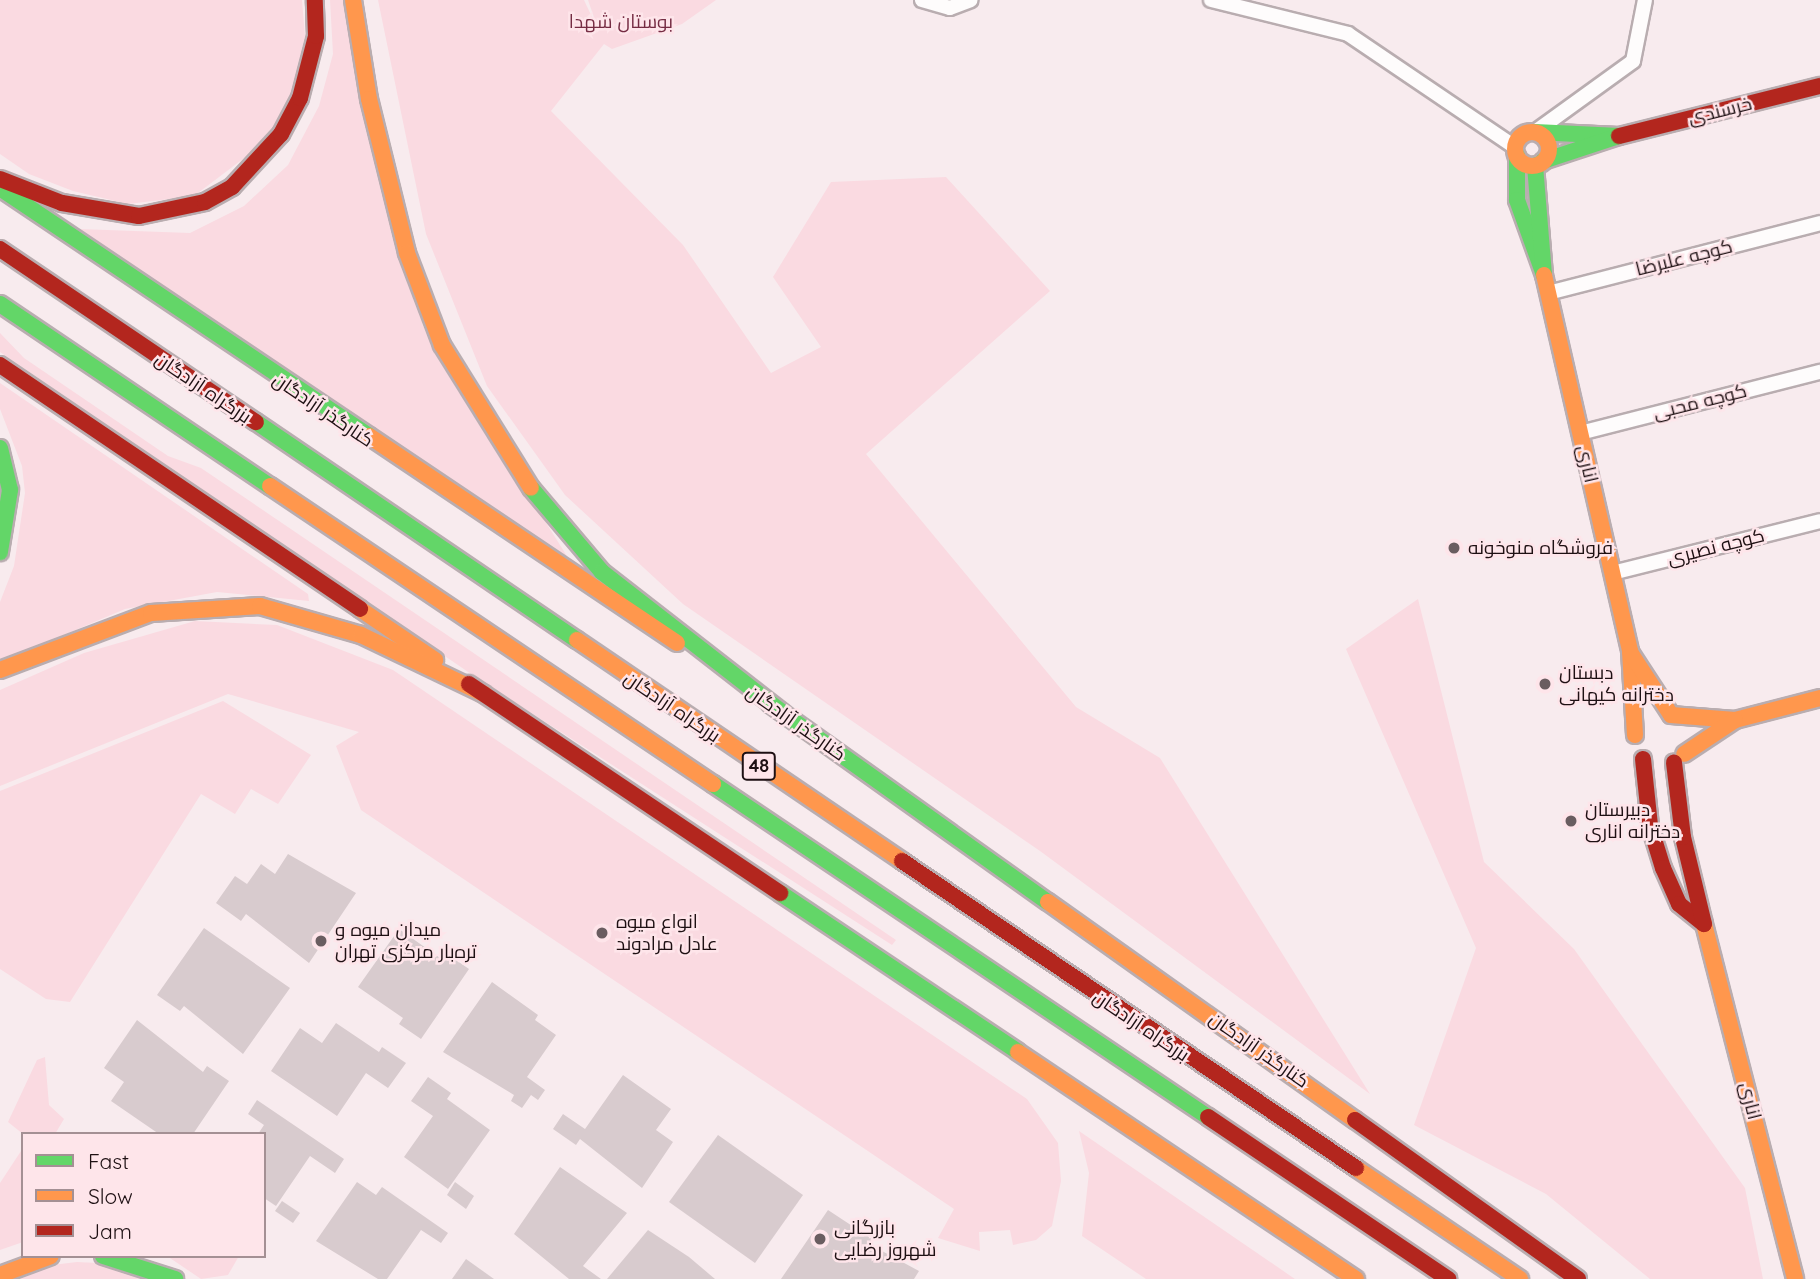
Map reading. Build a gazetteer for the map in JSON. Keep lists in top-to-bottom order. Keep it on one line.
{"streets":{"main road":["خرسندی","بزرگراه آزادگان","کنارگذر آزادگان","اناری","48"],"street":["کوچه علیرضا","کوچه محبی","کوچه نصیری"]},"crossings":[["کوچه علیرضا","اناری"],["کوچه محبی","اناری"],["اناری","کوچه نصیری"]],"parks":["بوستان شهدا"],"places":["فروشگاه منوخونه","دبستان دخترانه کیهانی","دبیرستان دخترانه اناری","انواع میوه عادل مرادوند","میدان میوه و تره‌بار مرکزی تهران","بازرگانی شهروز رضایی"],"legend":["Fast","Slow","Jam"]}
